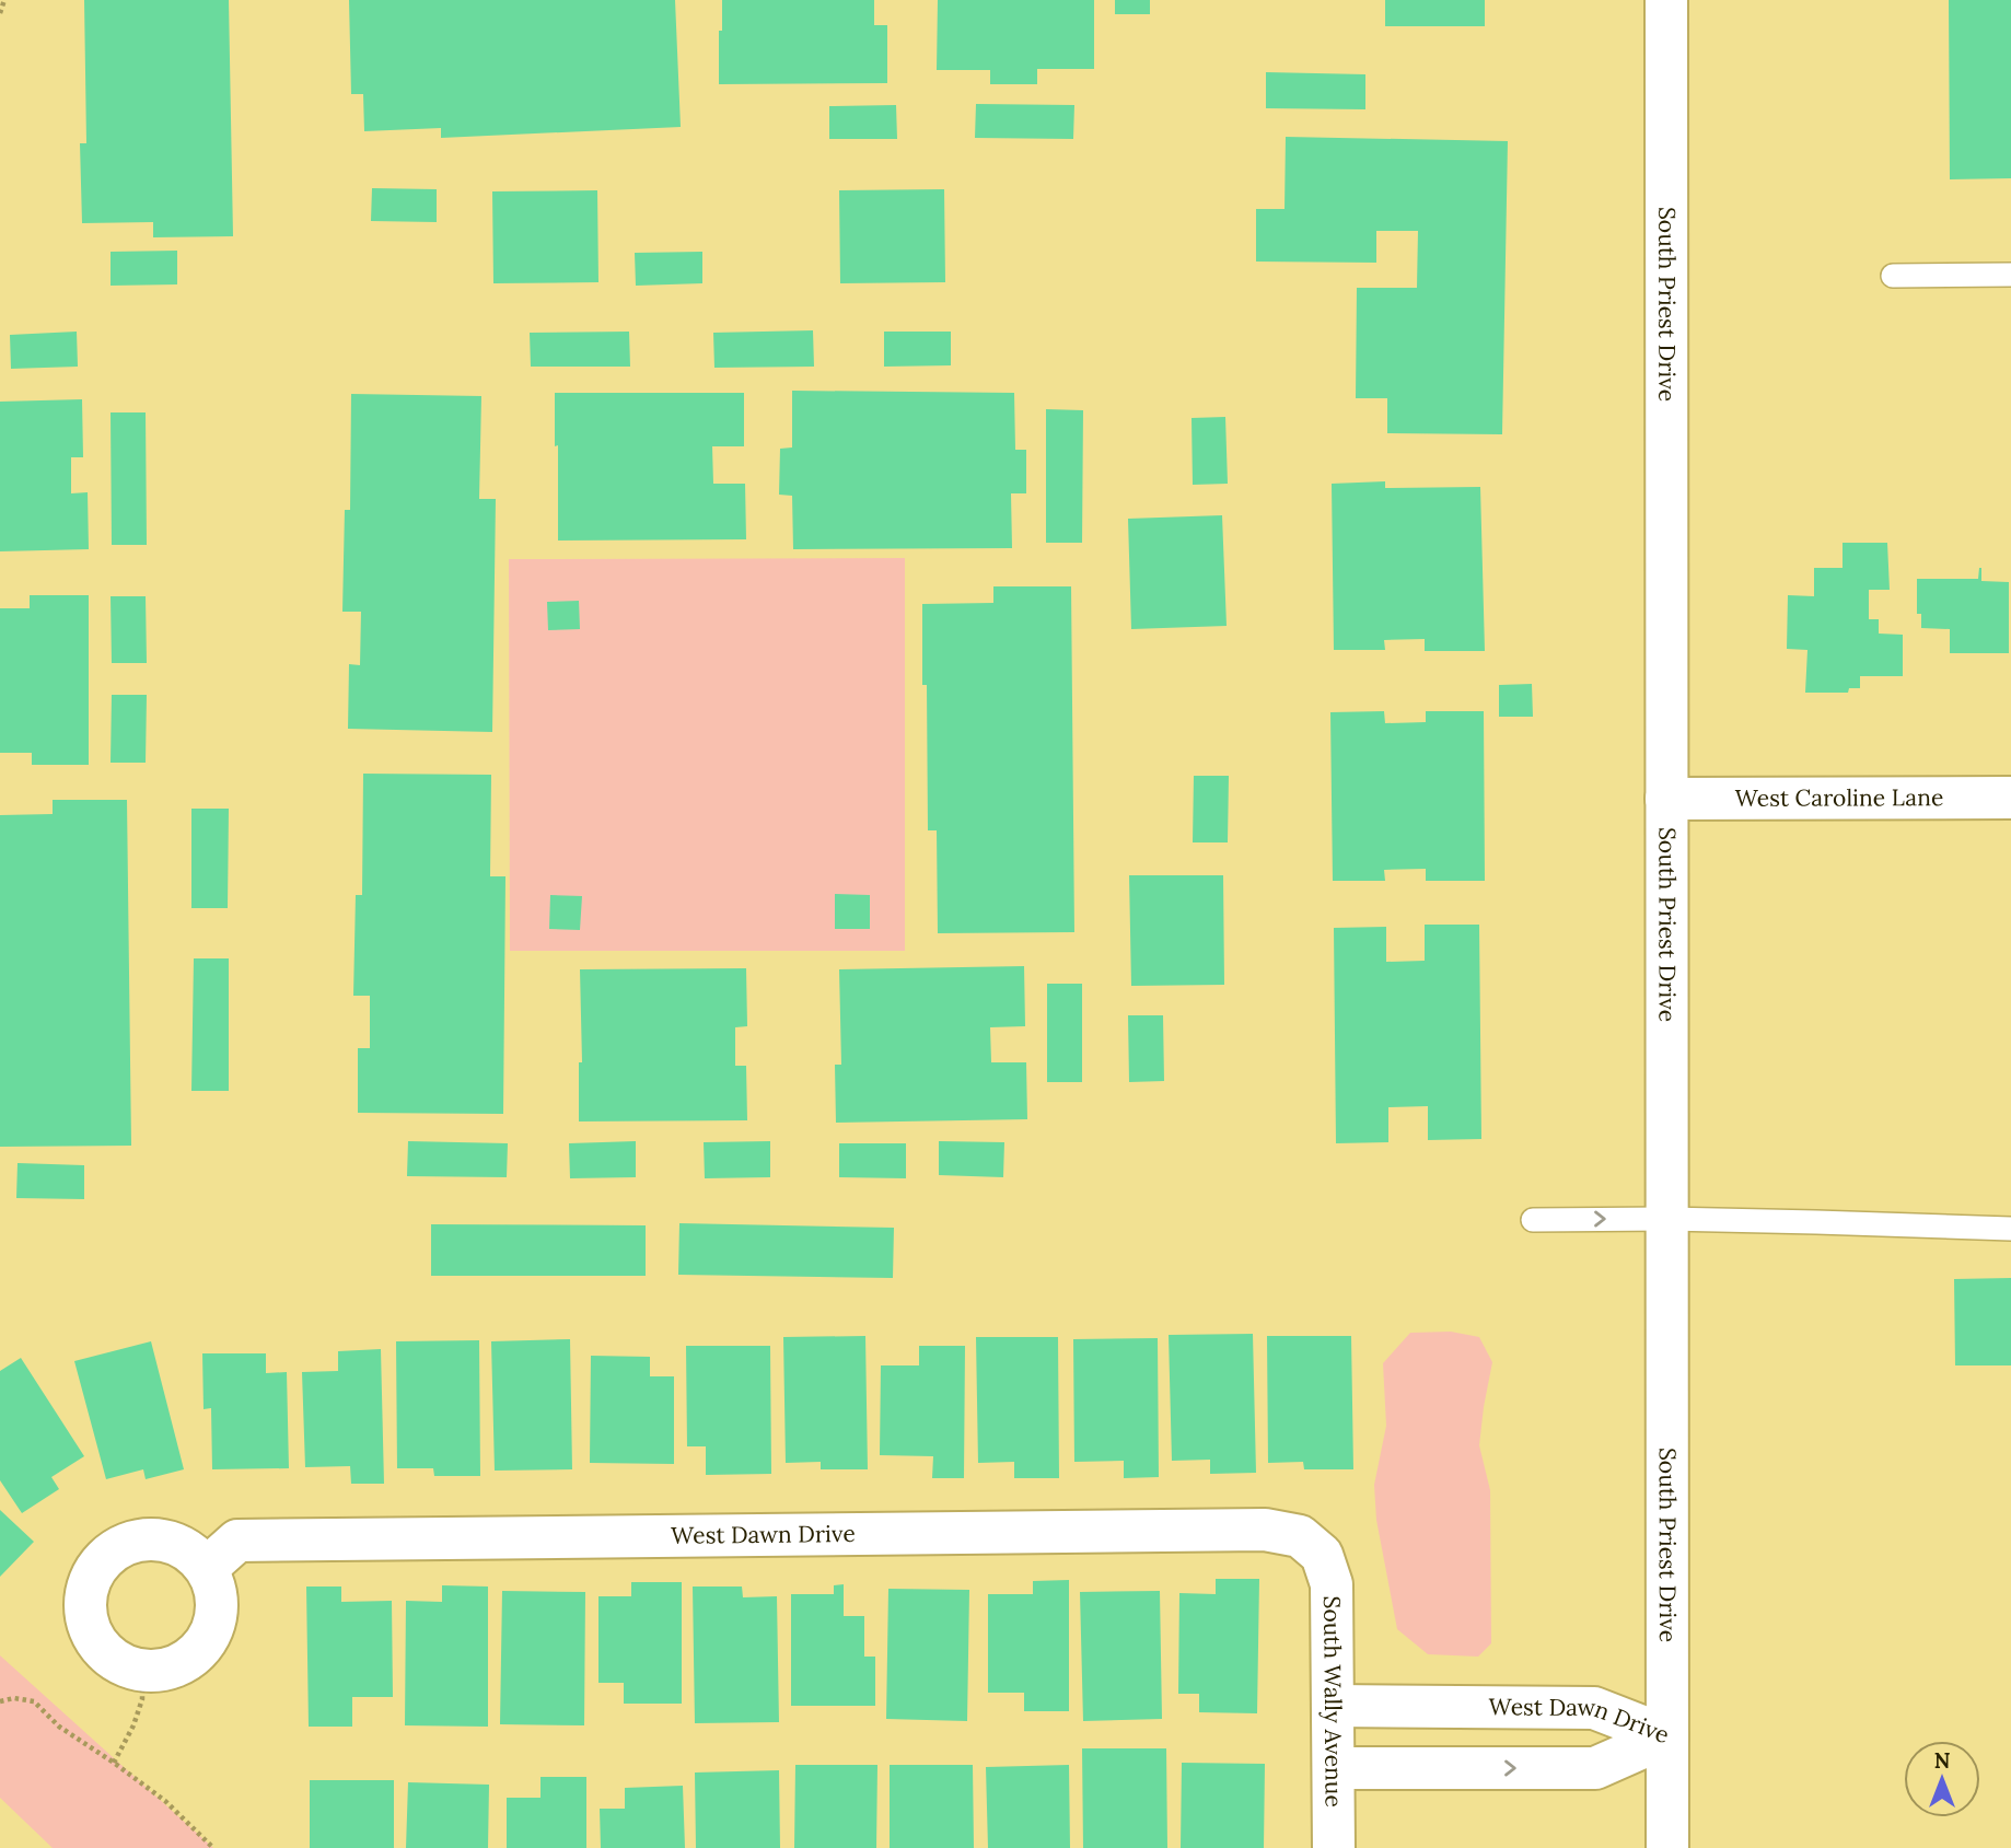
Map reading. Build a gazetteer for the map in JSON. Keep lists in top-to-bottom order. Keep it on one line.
{"streets":{"street":["South Priest Drive","West Caroline Lane","West Dawn Drive","South Wally Avenue"]},"crossings":[["South Priest Drive","West Caroline Lane"],["South Priest Drive","West Dawn Drive"],["West Dawn Drive","South Wally Avenue"]],"north":"top"}
